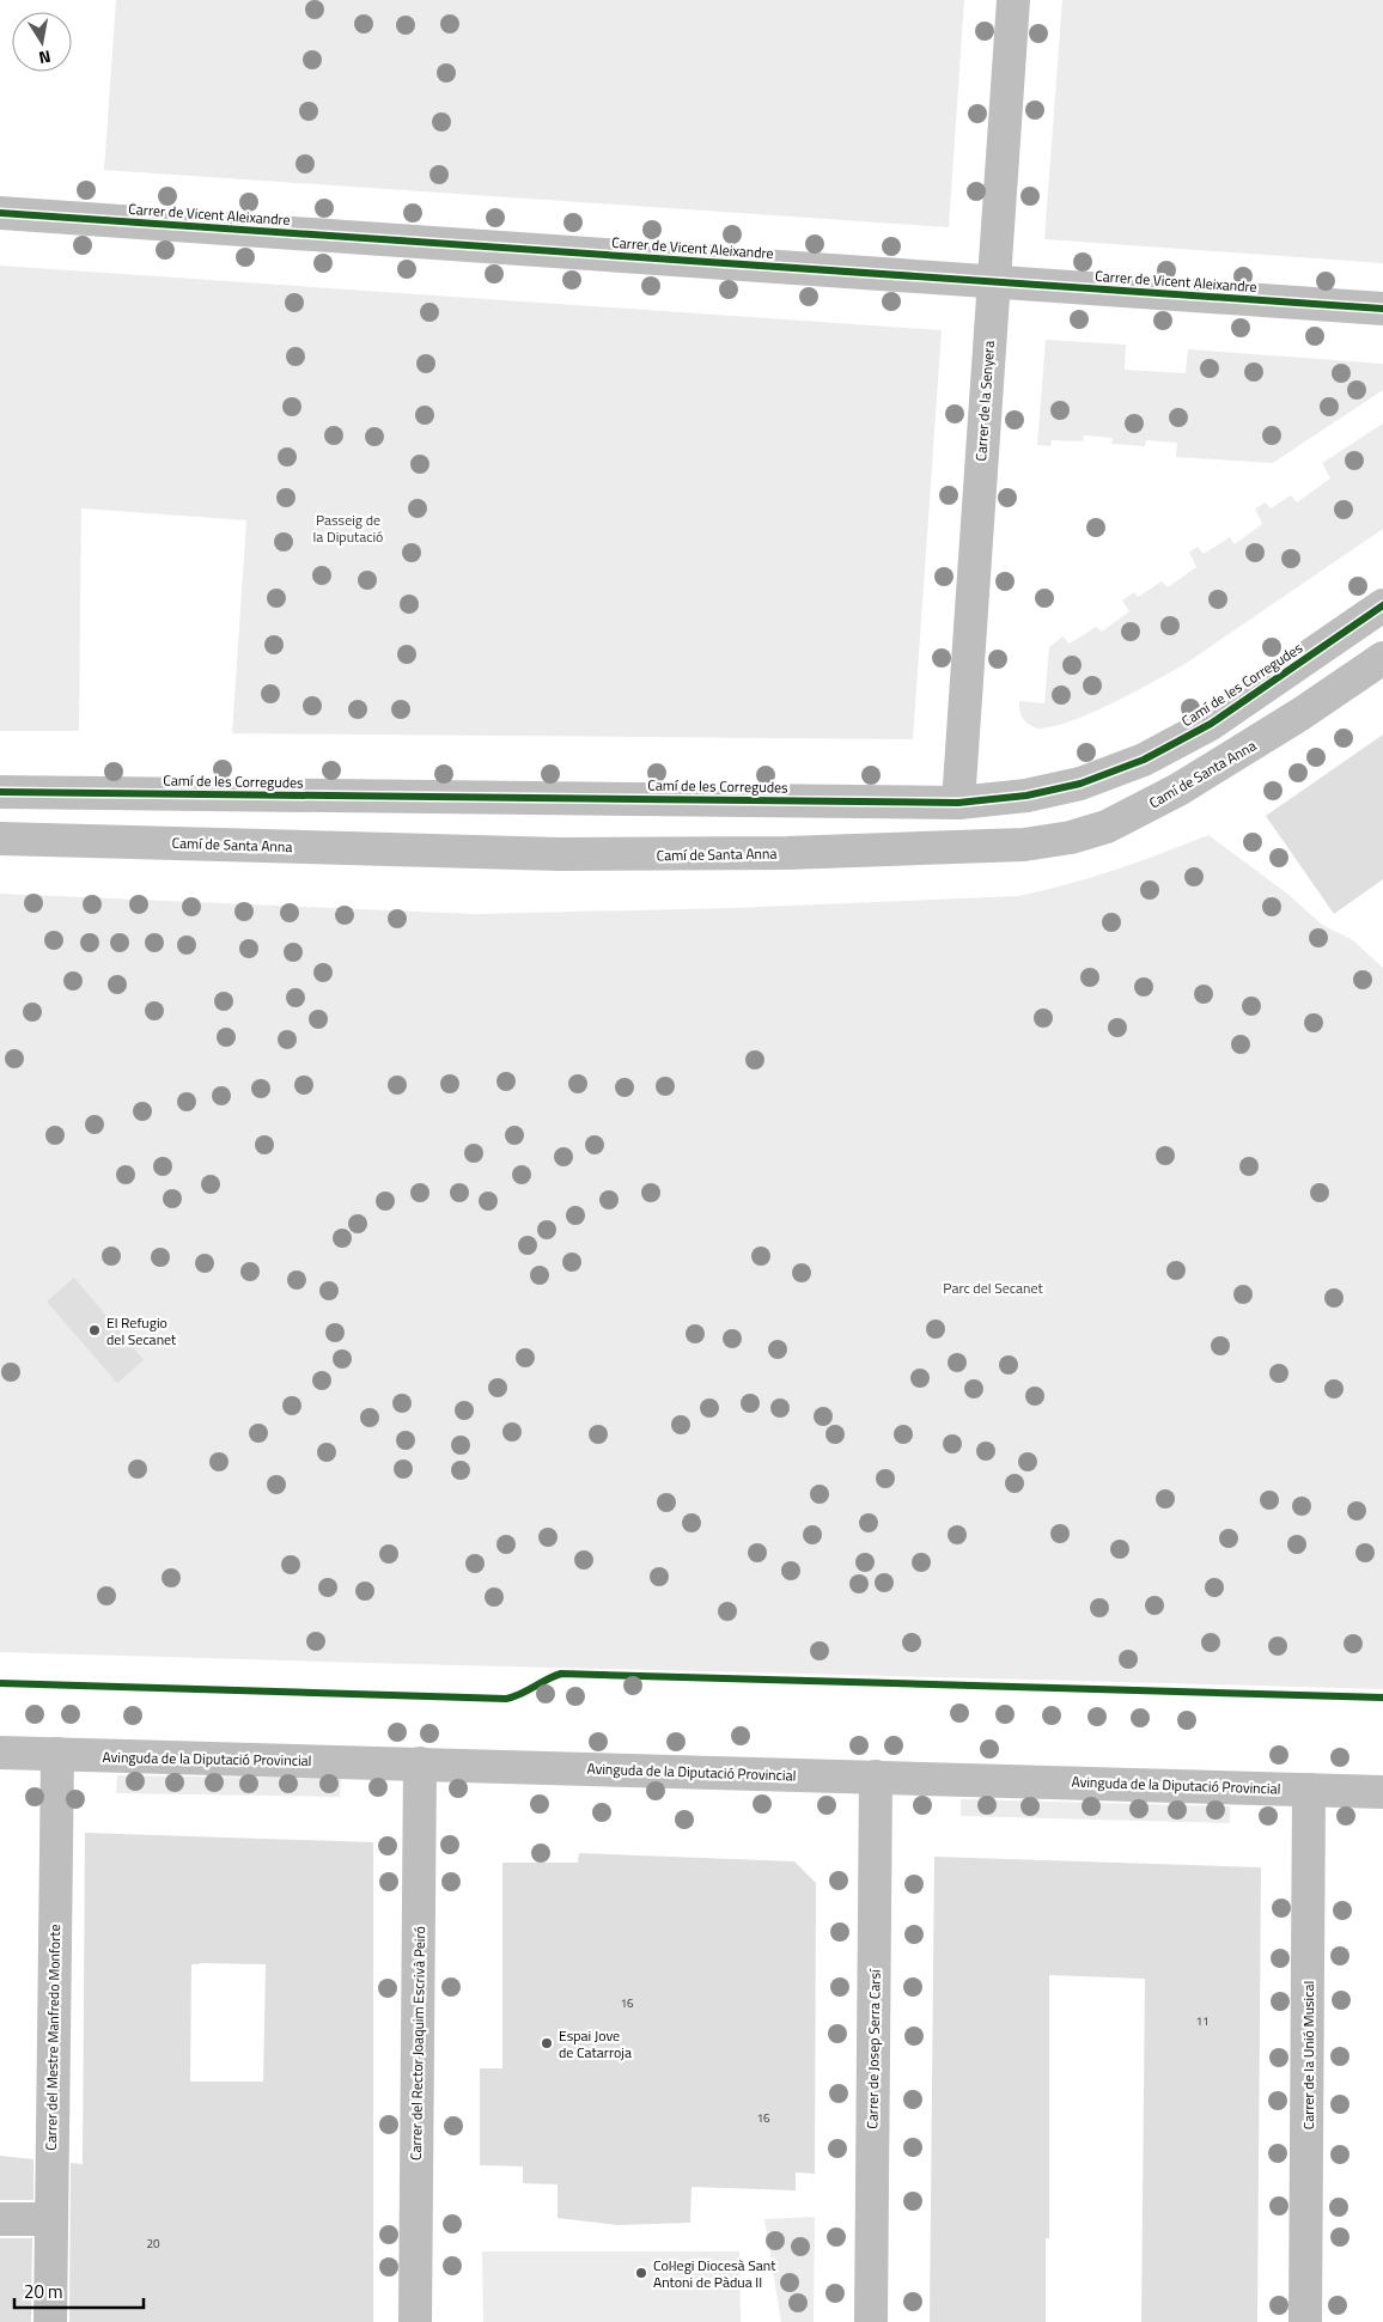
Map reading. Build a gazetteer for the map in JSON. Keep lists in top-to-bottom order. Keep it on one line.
{"streets":{"street":["Carrer de Vicent Aleixandre","Carrer de la Senyera","Camí de les Corregudes","Camí de Santa Anna","Avinguda de la Diputació Provincial","Carrer del Mestre Manfredo Monforte","Carrer del Rector Joaquim Escrivà Peiró","Carrer de Josep Serra Carsí","Carrer de la Unió Musical"]},"crossings":[["Carrer de Vicent Aleixandre","Carrer de la Senyera"],["Carrer de la Senyera","Camí de les Corregudes"],["Avinguda de la Diputació Provincial","Carrer del Mestre Manfredo Monforte"],["Avinguda de la Diputació Provincial","Carrer del Rector Joaquim Escrivà Peiró"],["Avinguda de la Diputació Provincial","Carrer de Josep Serra Carsí"],["Avinguda de la Diputació Provincial","Carrer de la Unió Musical"]],"parks":["Passeig de la Diputació","Parc del Secanet"],"places":["El Refugio del Secanet","Espai Jove de Catarroja","Col·legi Diocesà Sant Antoni de Pàdua II"],"house_numbers":["16","11","16","20"],"scale_bar":"20 m","north":"bottom"}
